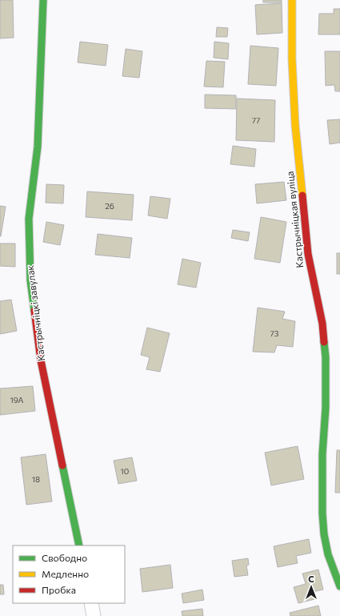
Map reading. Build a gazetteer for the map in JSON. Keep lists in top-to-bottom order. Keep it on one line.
{"streets":{"street":["Кастрычніцкая вуліца","Кастрычніцкі завулак"]},"house_numbers":["77","26","73","19А","10","18"],"legend":["Свободно","Медленно","Пробка"],"north":"top"}
